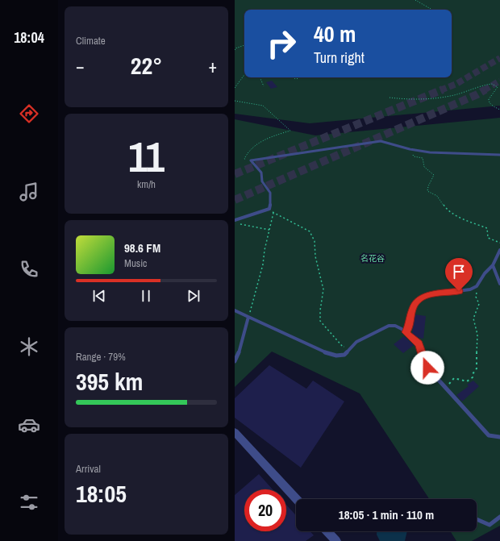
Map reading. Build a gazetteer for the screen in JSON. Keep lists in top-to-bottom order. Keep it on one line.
{"parks":["名花谷"],"page":{"tabs":"18:04","tile":["Climate",["11","km/h"],["Range · 79%","395 km"],["Arrival","18:05"]],"turn":["40 m","Turn right"],"heat":["−","22°","+"],"song":["98.6 FM","Music"],"limit":"20","trip":"18:05 · 1 min · 110 m"}}
